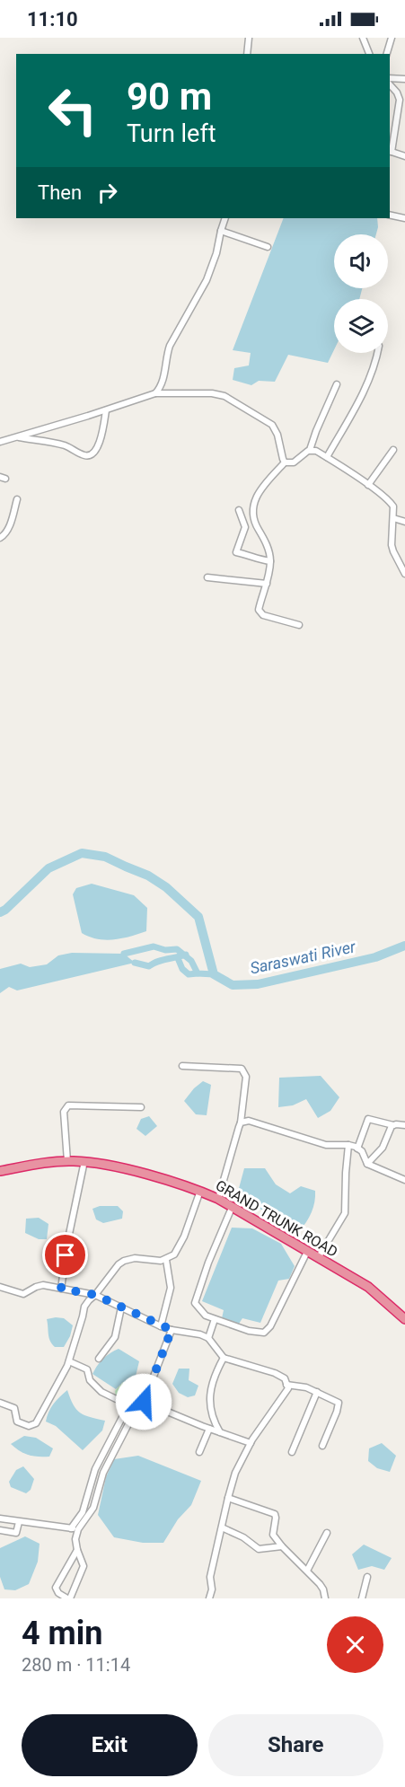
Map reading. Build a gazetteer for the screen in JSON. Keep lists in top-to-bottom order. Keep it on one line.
{"streets":{"highway":["GRAND TRUNK ROAD"]},"water":["Saraswati River"],"page":{"status":"11:10","turn":["90 m","Turn left"],"then":"Then","heading":["4 min","280 m · 11:14"],"buttons":["Exit","Share"]}}
